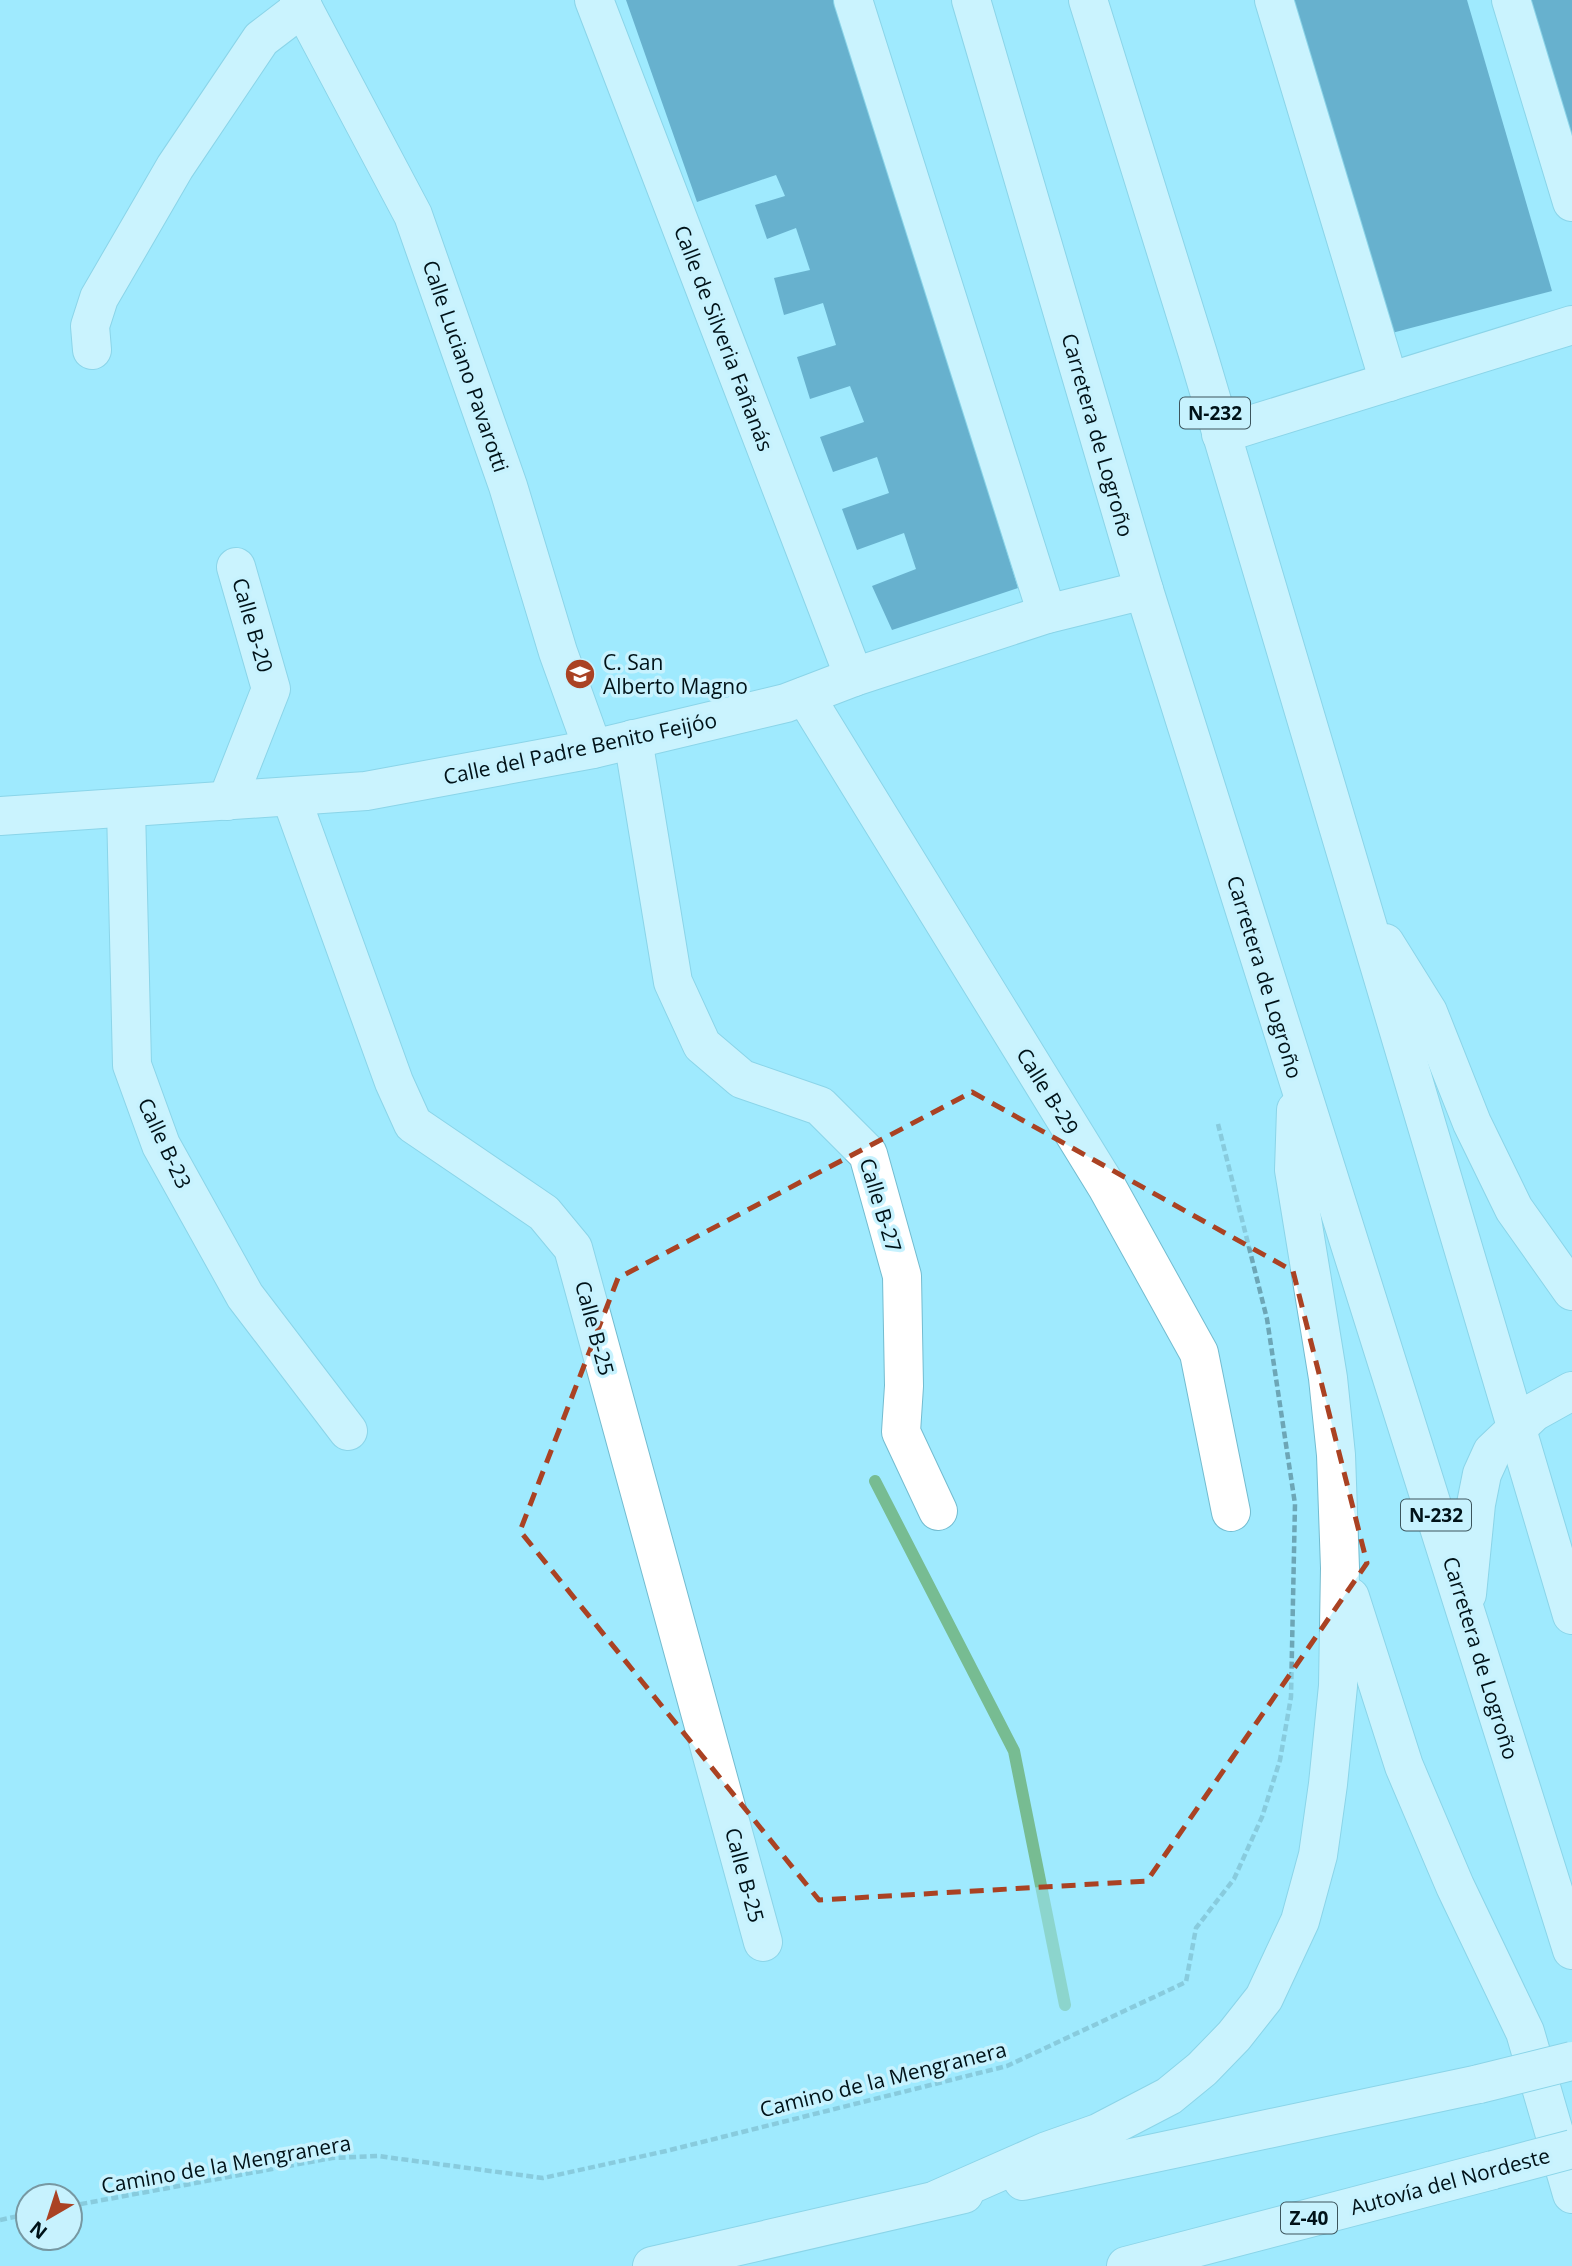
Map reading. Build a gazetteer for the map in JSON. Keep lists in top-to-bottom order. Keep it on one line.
{"streets":{"main road":["Calle de Silveria Fañanás","Calle Luciano Pavarotti","N-232","Carretera de Logroño","Calle B-20","Calle del Padre Benito Feijóo","Calle B-29","Calle B-23","Calle B-27","Calle B-25","Autovía del Nordeste","Z-40"],"path":["Camino de la Mengranera"]},"crossings":[["Calle de Silveria Fañanás","Calle del Padre Benito Feijóo"],["Calle Luciano Pavarotti","Calle del Padre Benito Feijóo"],["Carretera de Logroño","Calle del Padre Benito Feijóo"],["Calle B-20","Calle del Padre Benito Feijóo"],["Calle del Padre Benito Feijóo","Calle B-29"],["Calle del Padre Benito Feijóo","Calle B-23"],["Calle del Padre Benito Feijóo","Calle B-27"],["Calle del Padre Benito Feijóo","Calle B-25"]],"places":{"school or university":["C. San Alberto Magno"]},"north":"bottom left"}
